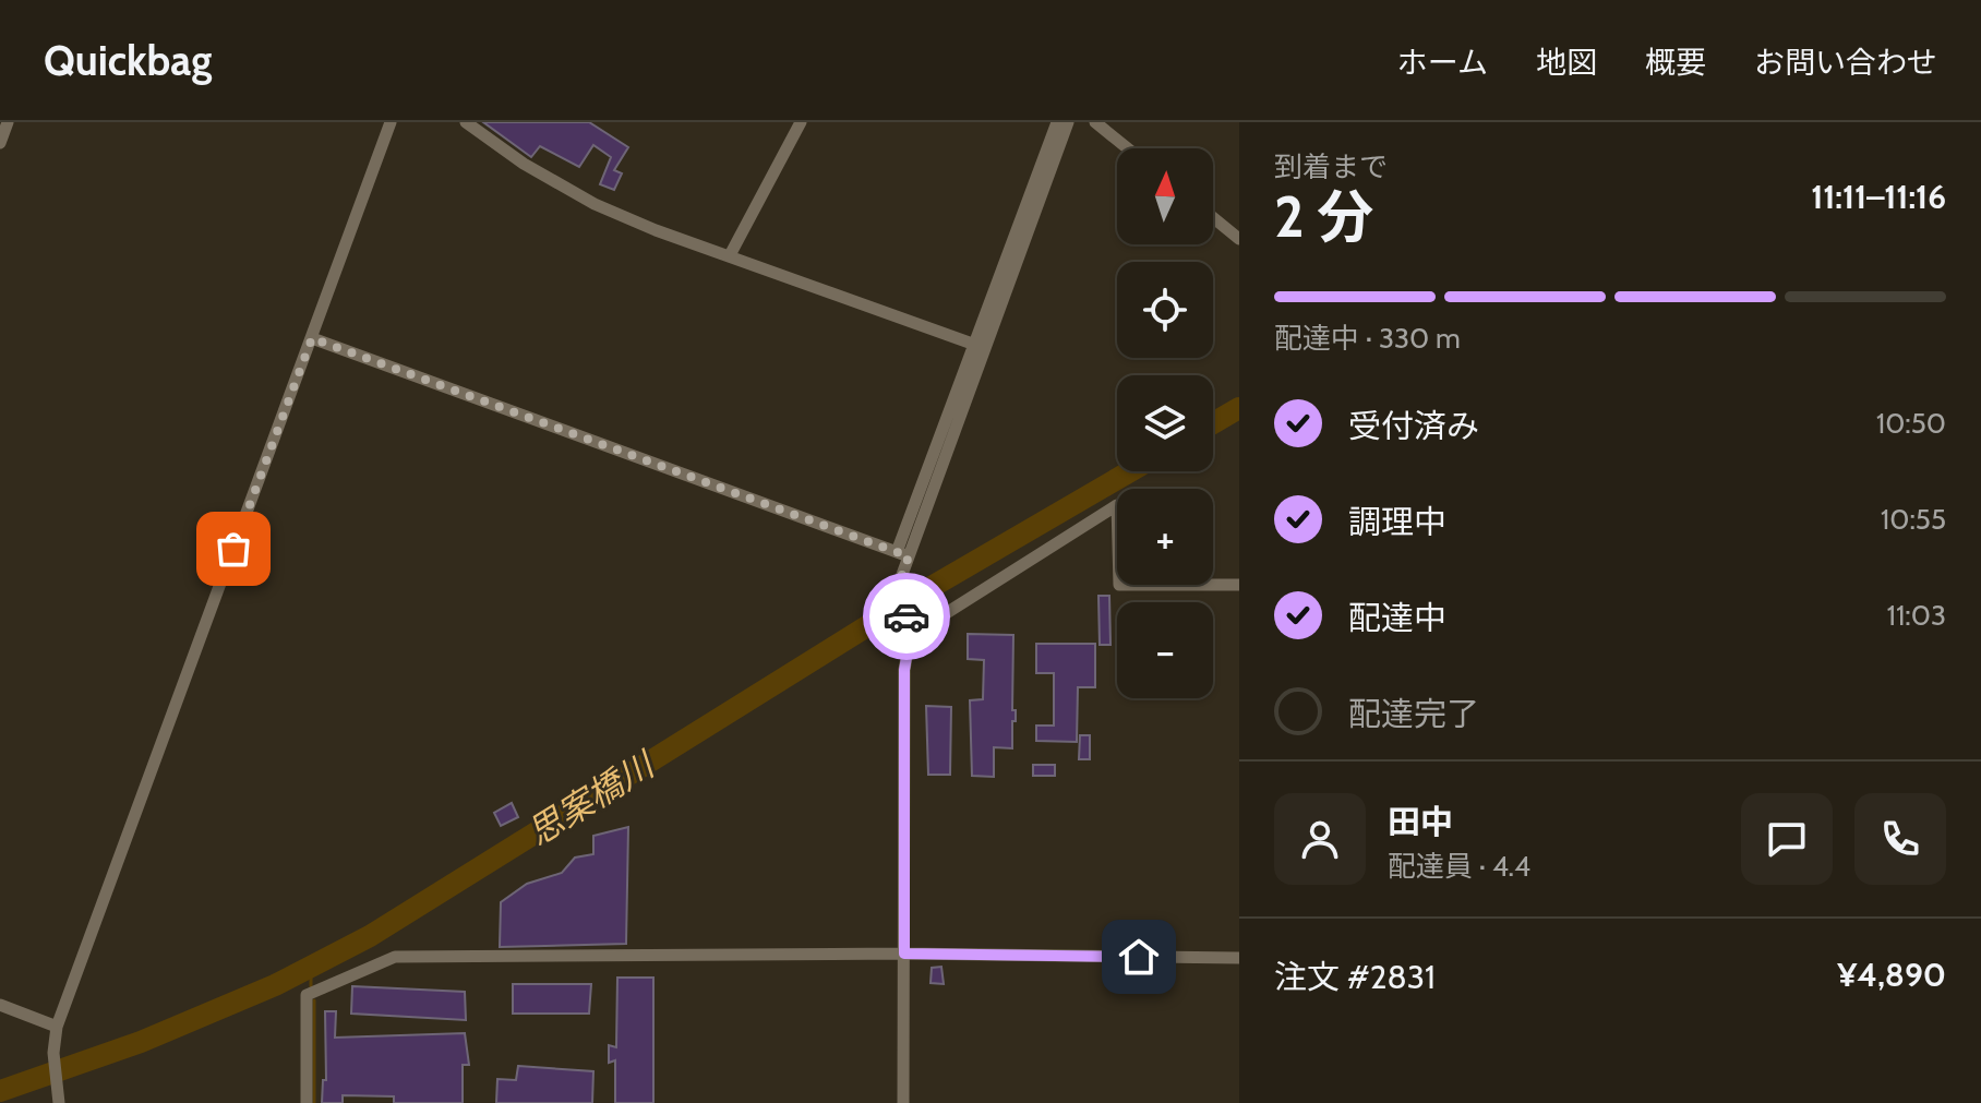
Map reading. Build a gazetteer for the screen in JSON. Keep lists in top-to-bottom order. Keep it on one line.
{"water":["思案橋川"],"north":"top","page":{"header":"Quickbag","nav":["ホーム","地図","概要","お問い合わせ"],"heading":["2 分","到着まで","11:11–11:16"],"panel":["田中","配達員 · 4.4","注文 #2831","¥4,890"],"map_buttons":["+","−"],"bar":"配達中 · 330 m","list":[["受付済み","10:50"],["調理中","10:55"],["配達中","11:03"],"配達完了"]}}
